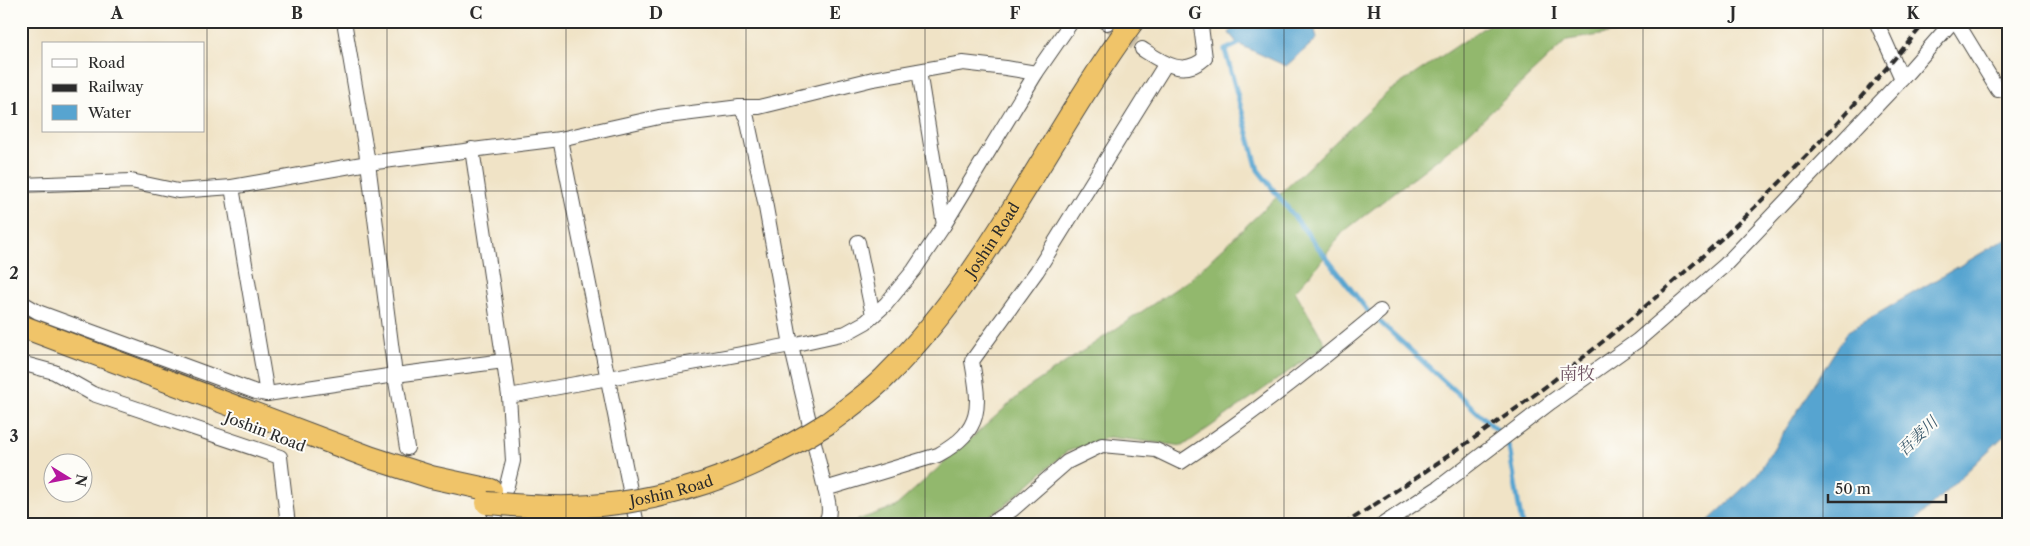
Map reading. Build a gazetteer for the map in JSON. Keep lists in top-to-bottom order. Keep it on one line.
{"streets":{"highway":["Joshin Road"]},"districts":["南牧"],"water":["吾妻川"],"legend":["Road","Railway","Water"],"scale_bar":"50 m","north":"right","grid":{"columns":["A","B","C","D","E","F","G","H","I","J","K"],"rows":["1","2","3"]}}
